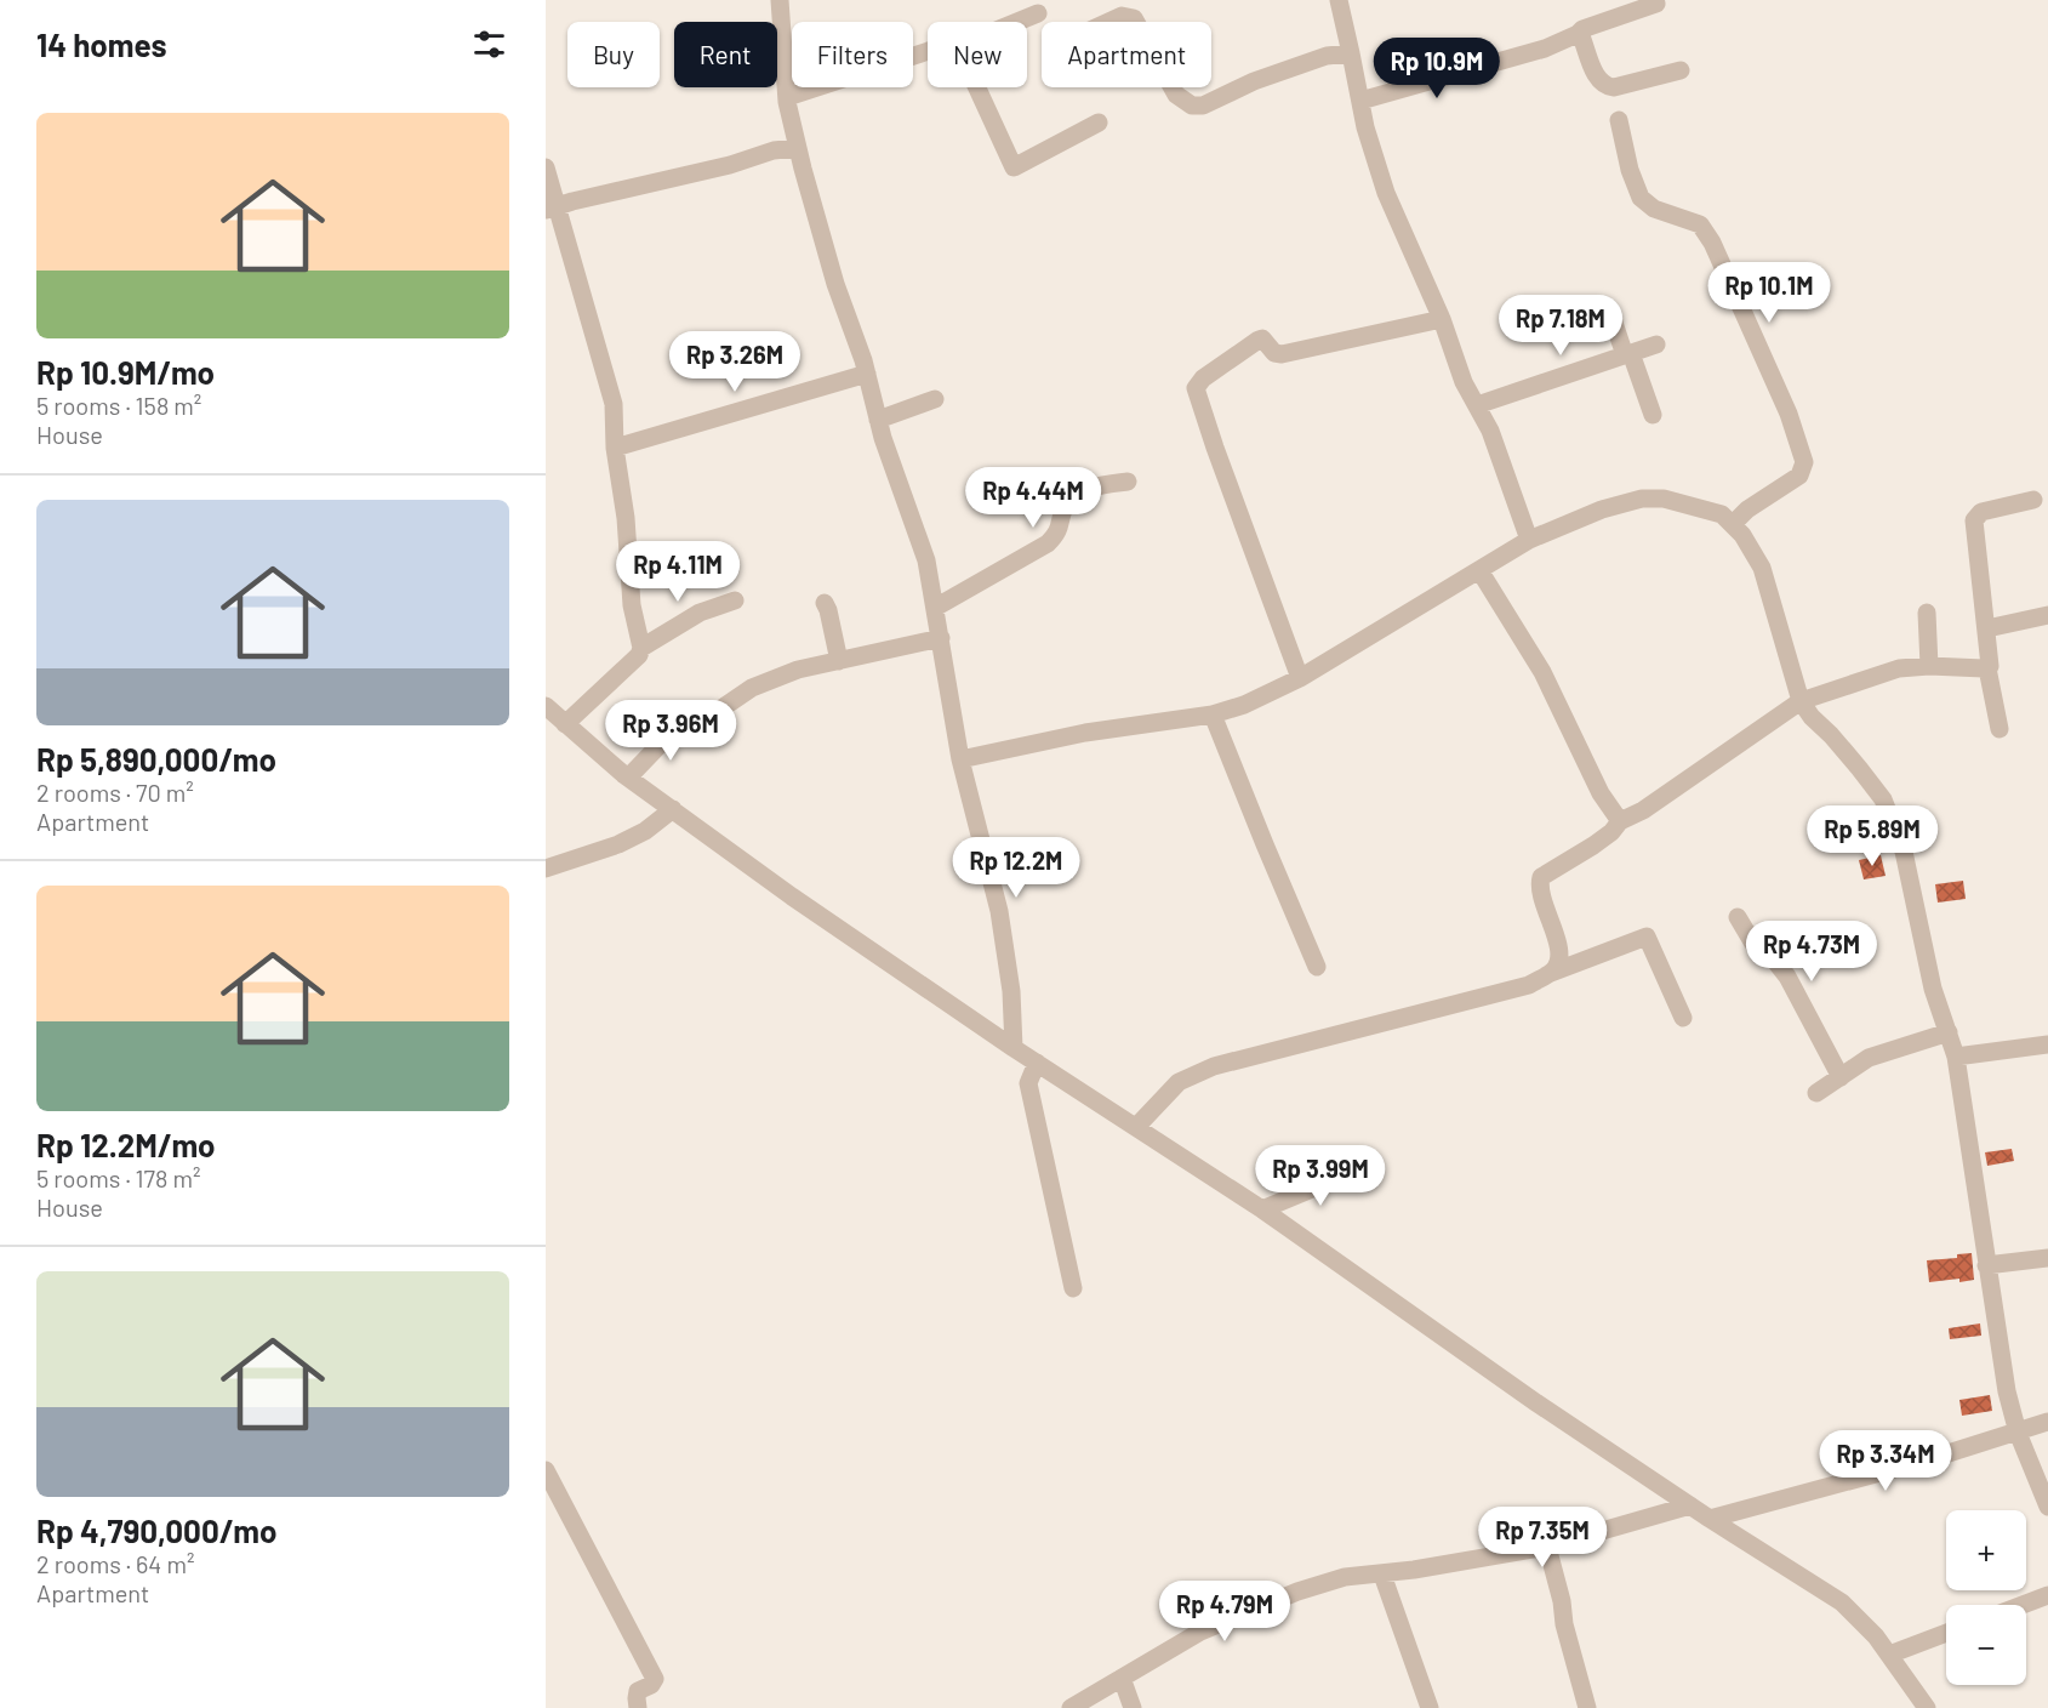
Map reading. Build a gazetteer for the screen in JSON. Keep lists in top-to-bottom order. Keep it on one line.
{"page":{"heading":"14 homes","chip":["Buy","Rent","Filters","New","Apartment"],"price":["Rp 10.9M","Rp 10.1M","Rp 7.18M","Rp 3.26M","Rp 4.44M","Rp 4.11M","Rp 3.96M","Rp 5.89M","Rp 12.2M","Rp 4.73M","Rp 3.99M","Rp 3.34M","Rp 7.35M","Rp 4.79M"],"list":[{"name":"Rp 10.9M/mo","note":"5 rooms · 158 m² · House"},{"name":"Rp 5,890,000/mo","note":"2 rooms · 70 m² · Apartment"},{"name":"Rp 12.2M/mo","note":"5 rooms · 178 m² · House"},{"name":"Rp 4,790,000/mo","note":"2 rooms · 64 m² · Apartment"}],"map_buttons":["+","−"]}}
